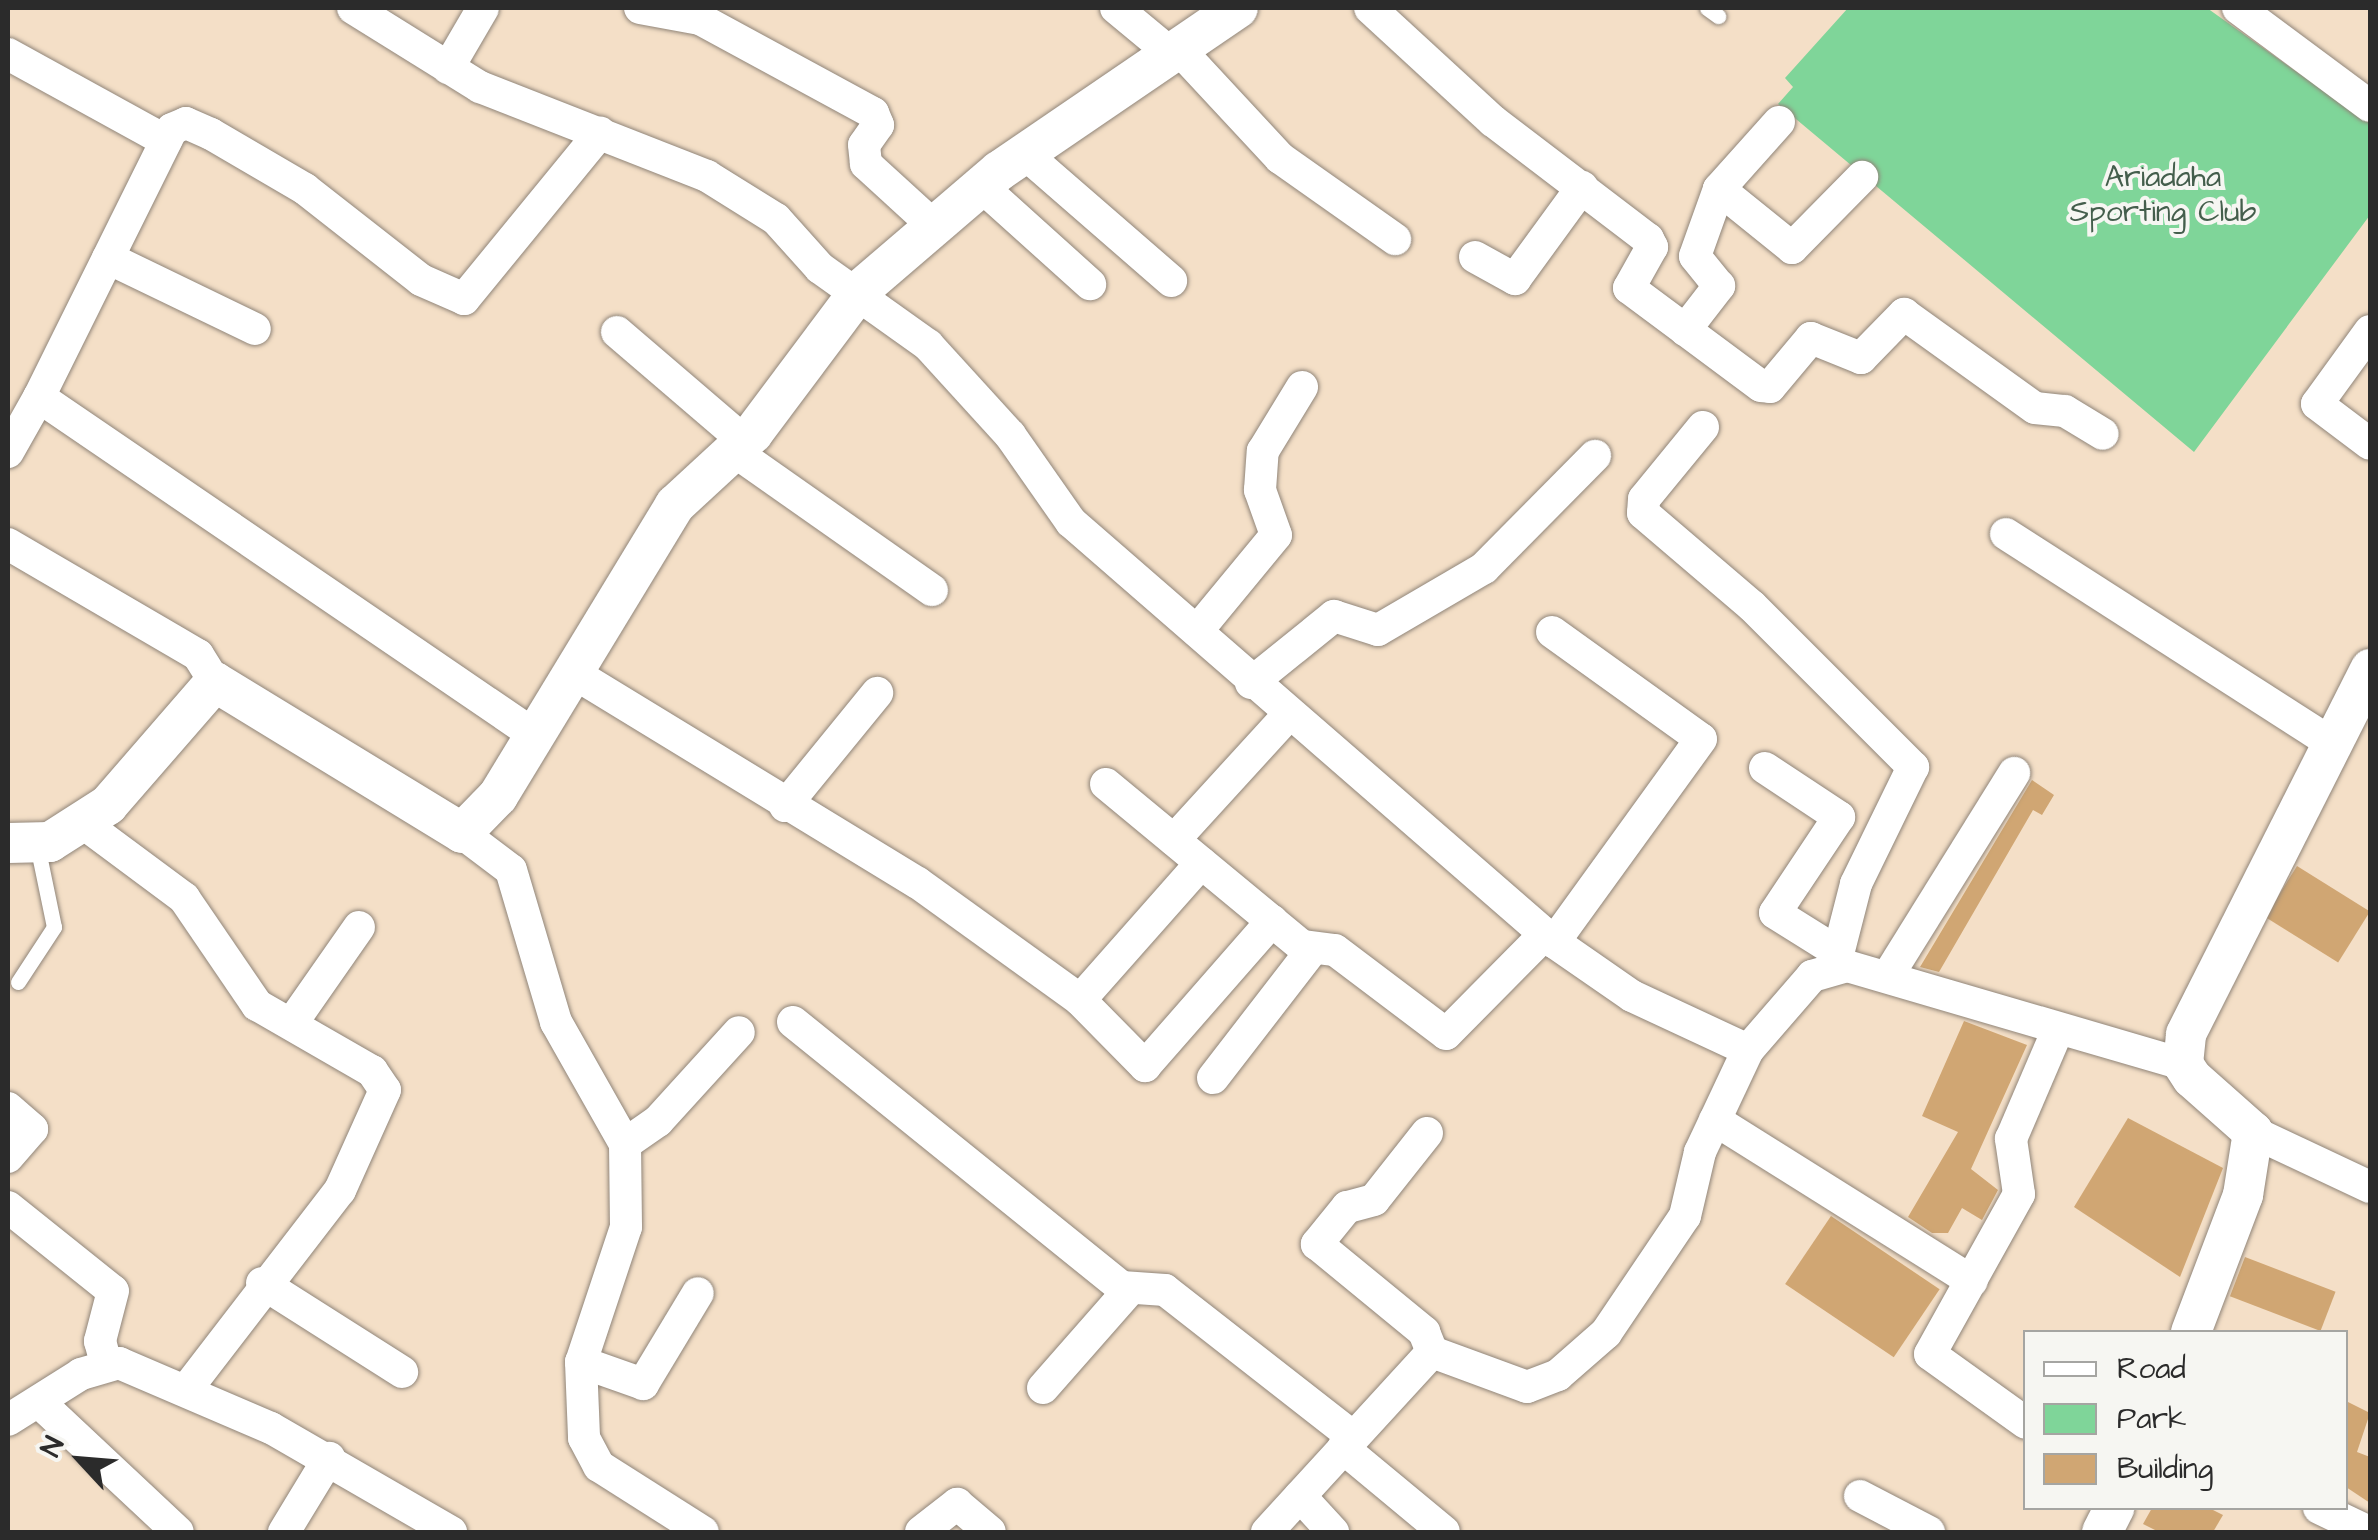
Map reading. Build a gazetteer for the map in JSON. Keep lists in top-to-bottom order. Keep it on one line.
{"parks":["Ariadaha Sporting Club"],"legend":["Road","Park","Building"],"north":"top left"}
